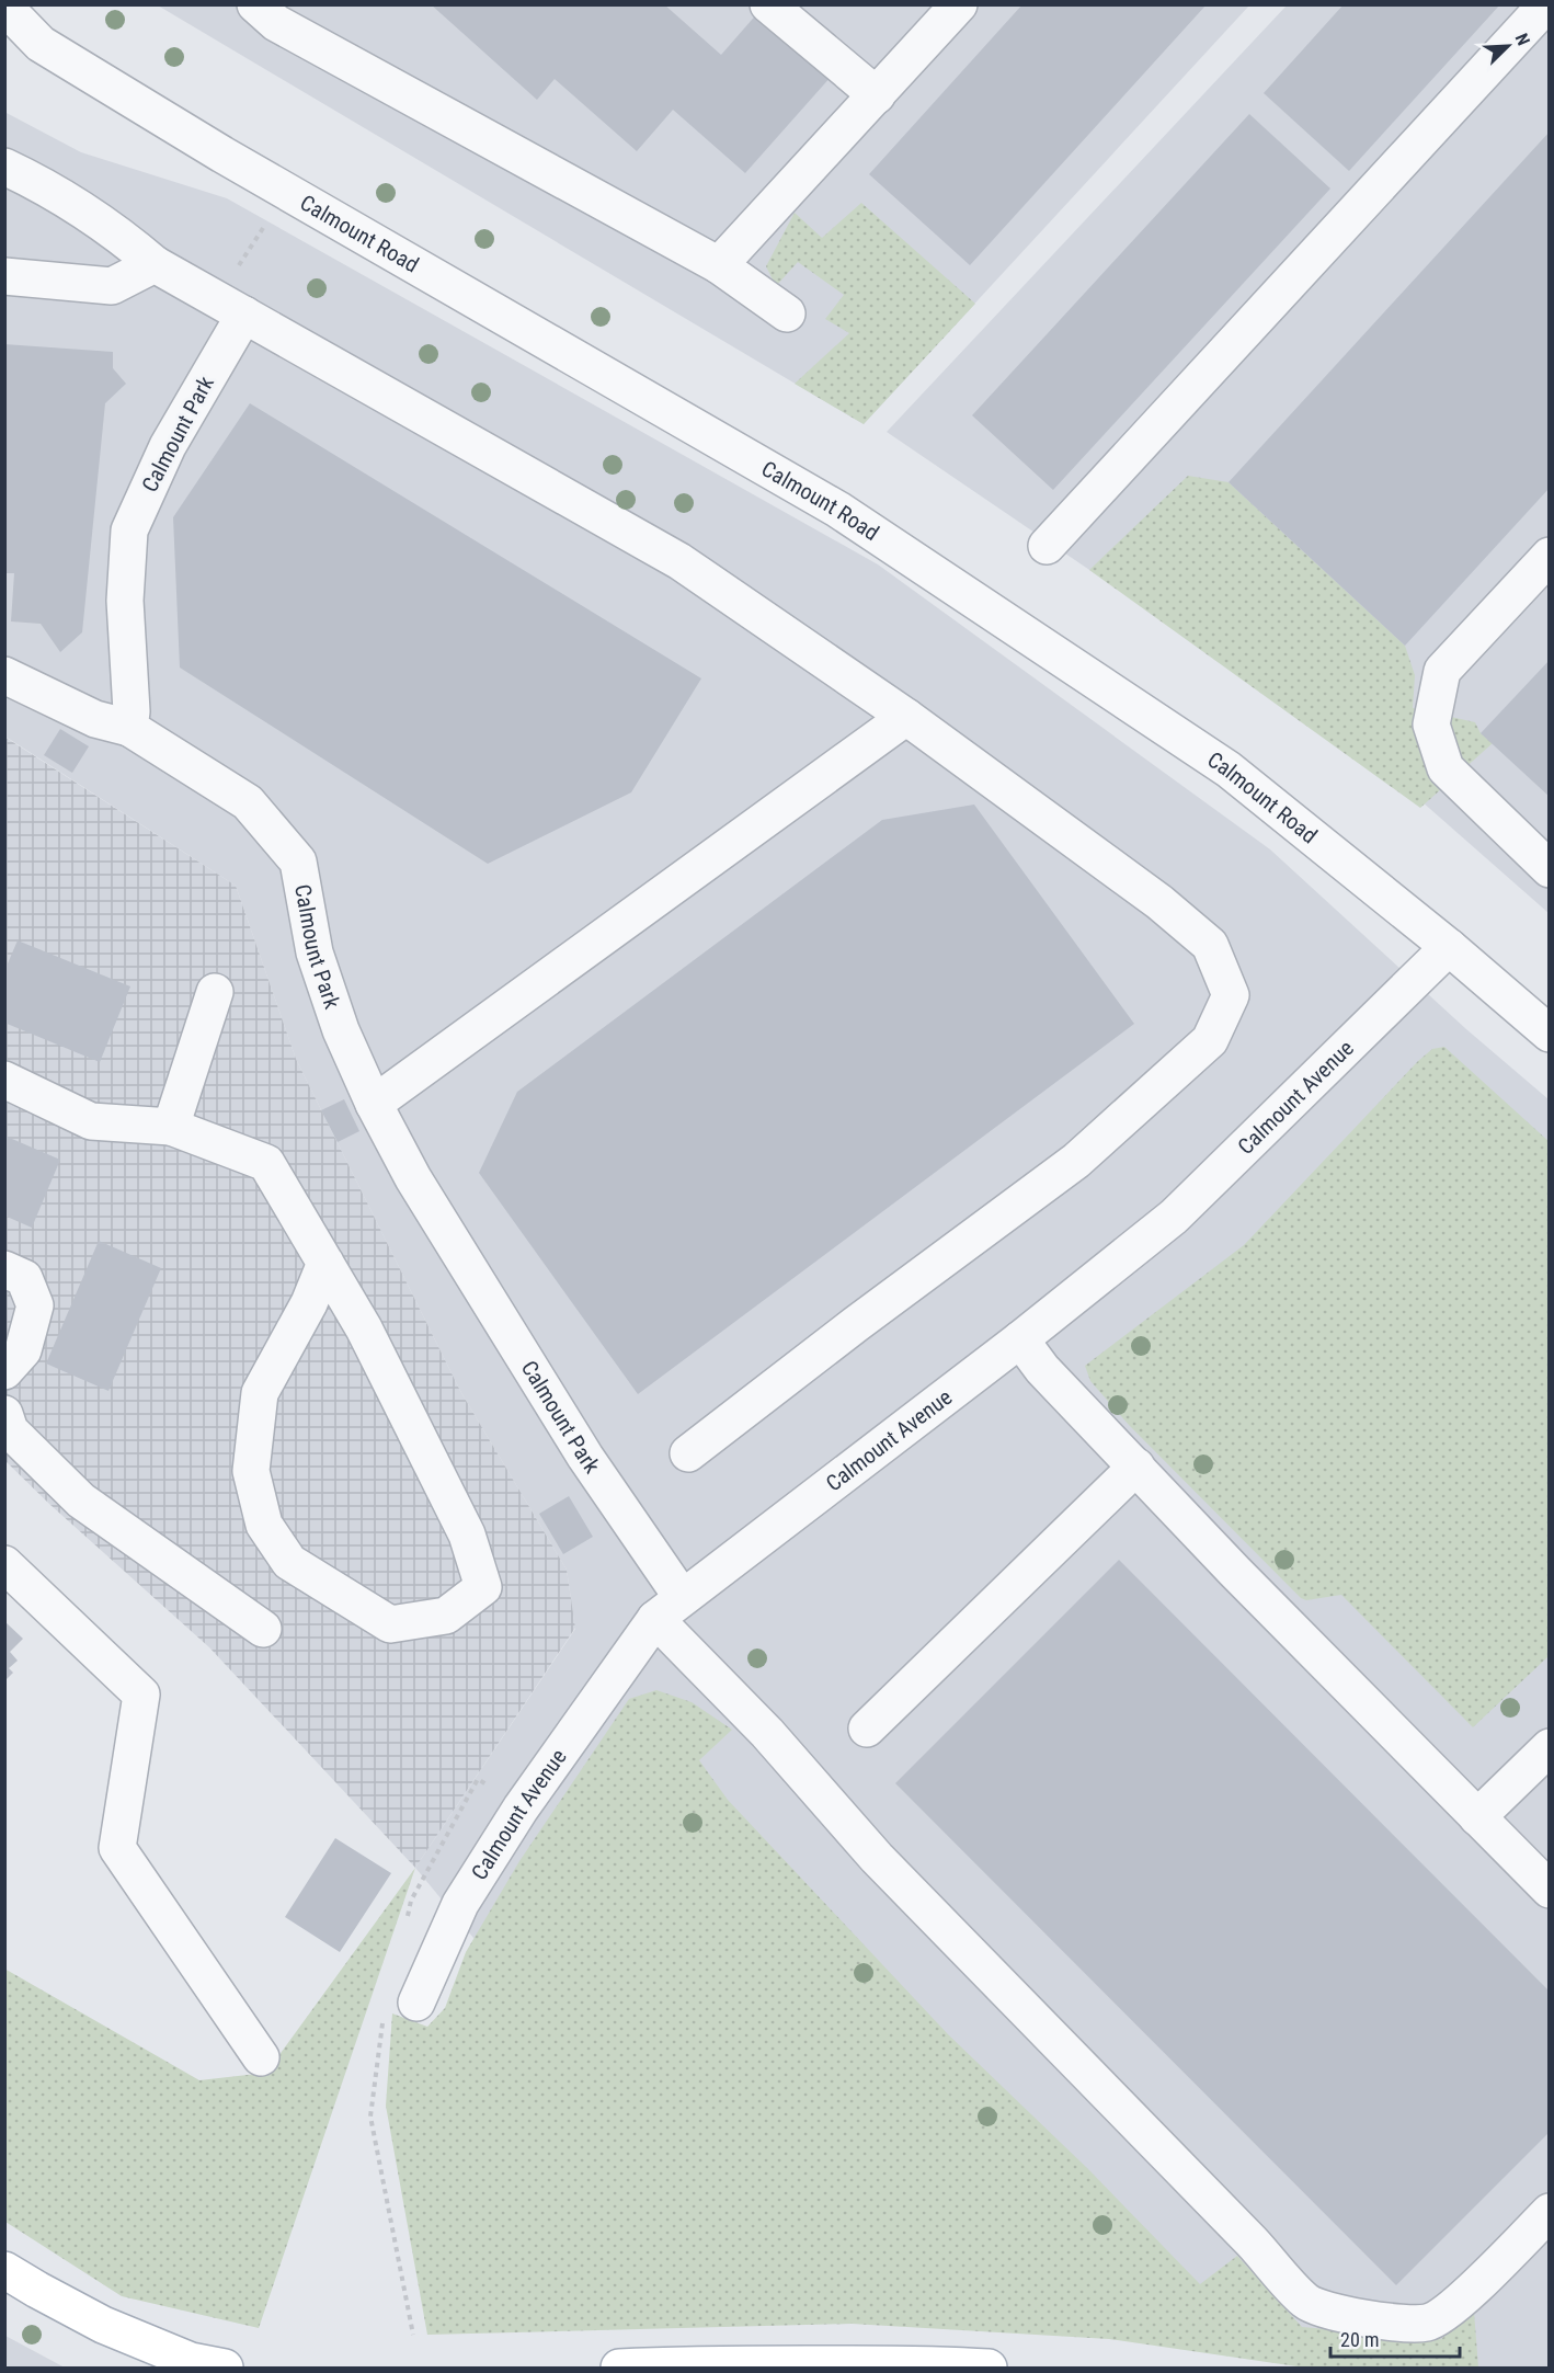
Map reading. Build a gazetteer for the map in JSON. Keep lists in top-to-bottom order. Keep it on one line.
{"streets":{"street":["Calmount Road","Calmount Park","Calmount Avenue"]},"crossings":[["Calmount Road","Calmount Avenue"],["Calmount Park","Calmount Avenue"]],"scale_bar":"20 m","north":"top right"}
